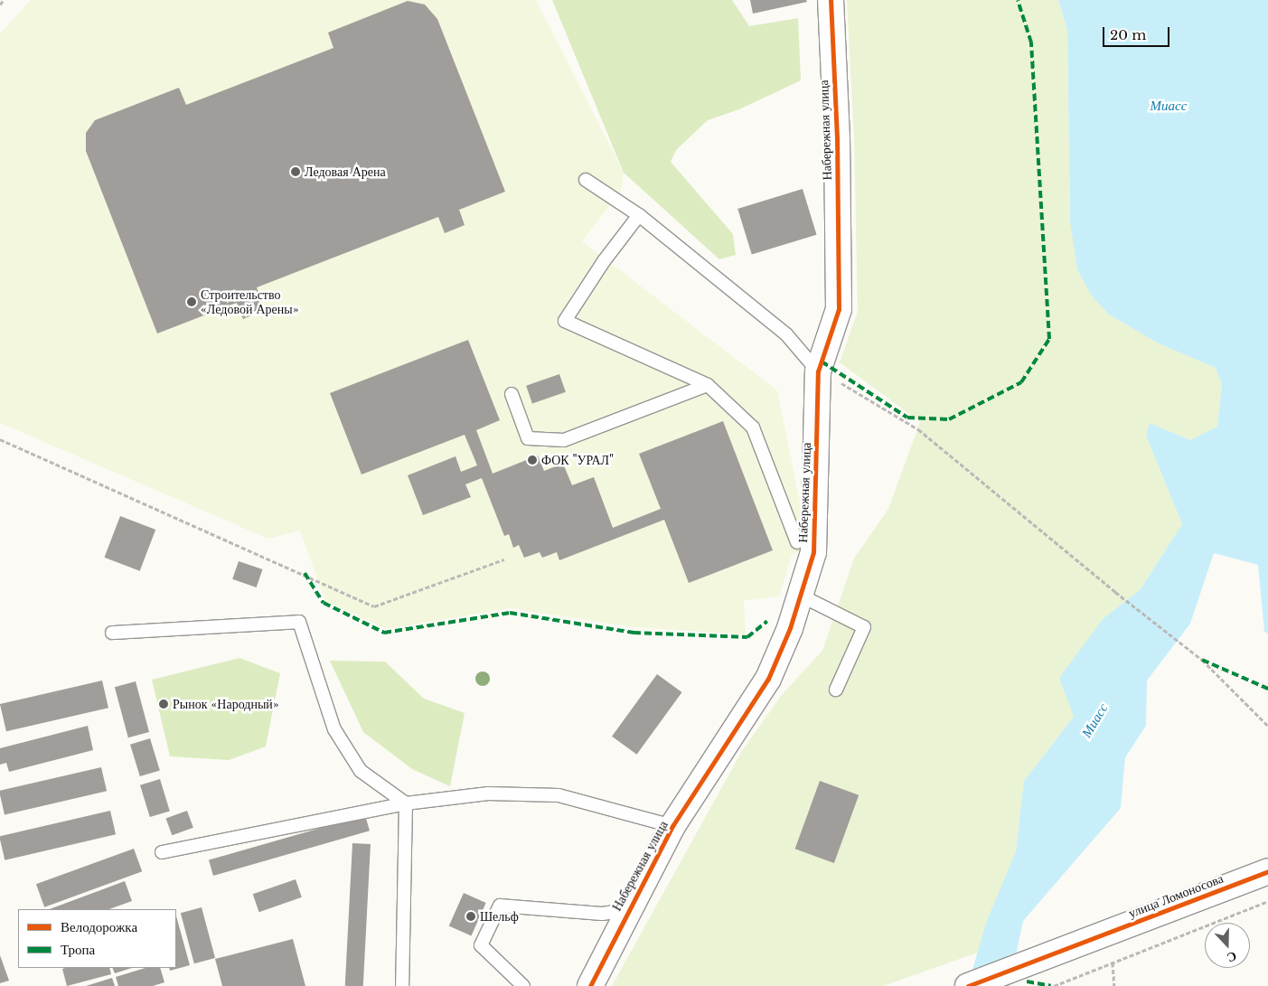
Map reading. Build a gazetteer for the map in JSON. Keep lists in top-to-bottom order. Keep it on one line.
{"streets":{"street":["Набережная улица","улица Ломоносова"]},"water":["Миасс"],"places":["Ледовая Арена","Строительство «Ледовой Арены»","ФОК \"УРАЛ\"","Рынок «Народный»","Шельф"],"legend":["Велодорожка","Тропа"],"scale_bar":"20 m","north":"bottom"}
